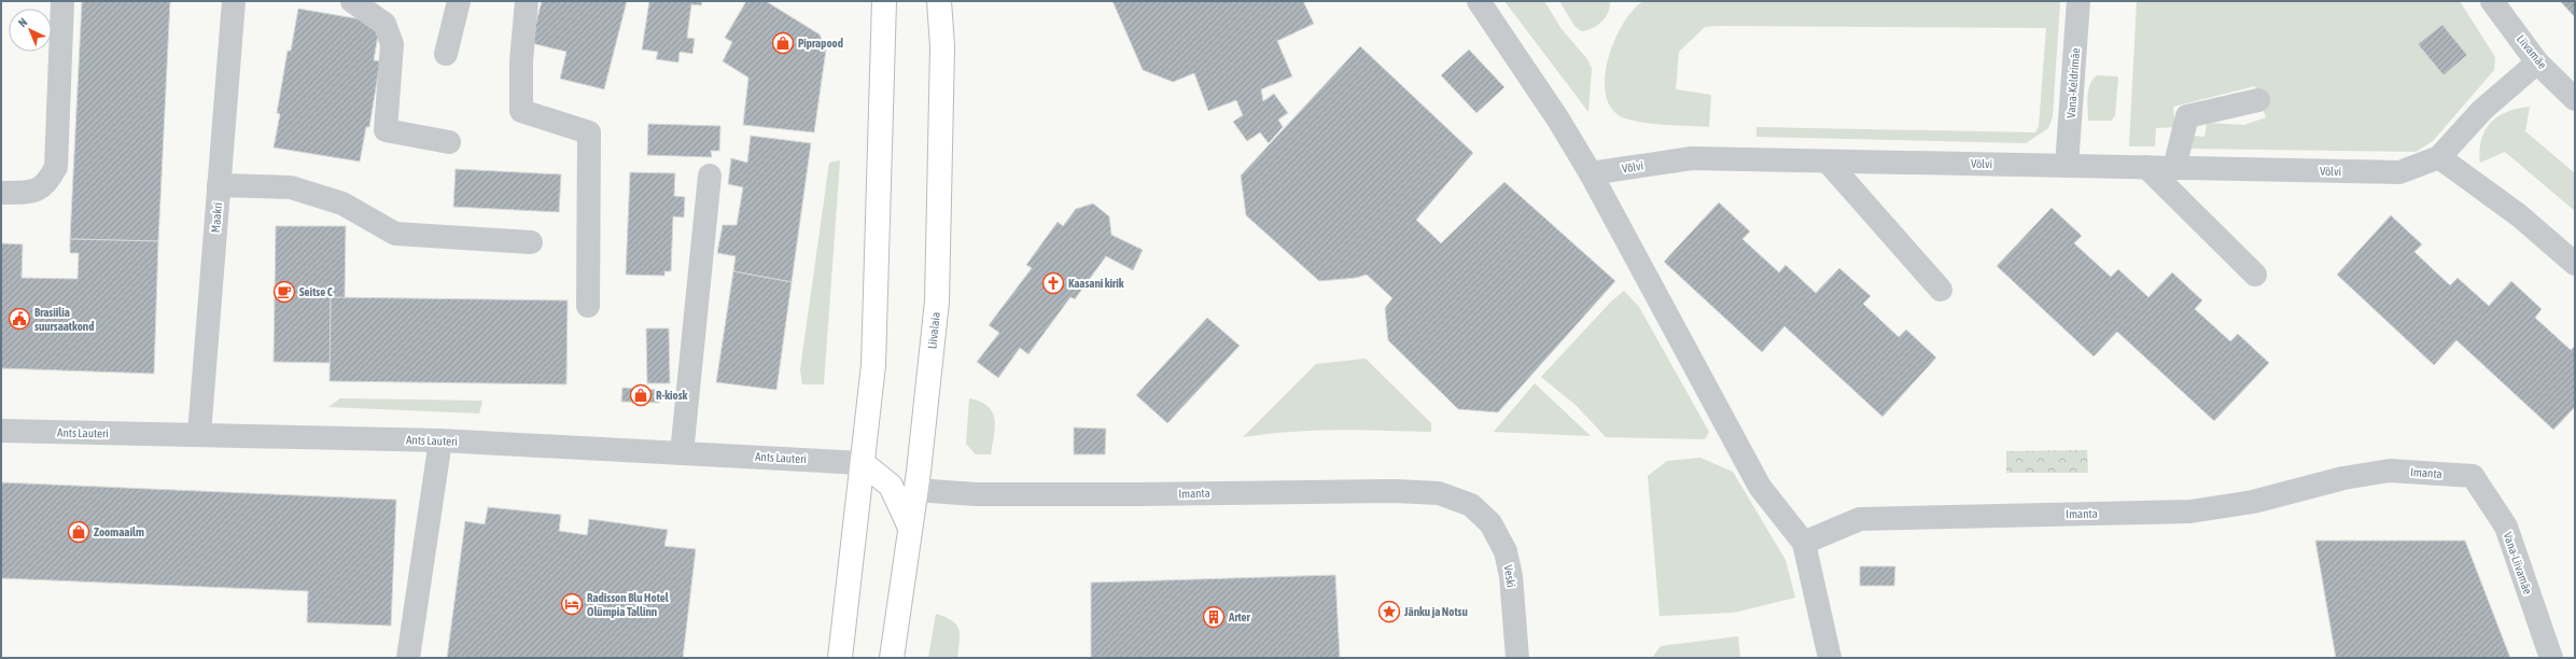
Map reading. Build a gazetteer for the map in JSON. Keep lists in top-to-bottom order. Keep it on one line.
{"streets":{"main road":["Liivalaia"],"street":["Liivamäe","Vana-Keldrimäe","Võlvi","Maakri","Ants Lauteri","Imanta","Vana-Liivamäe","Veski"]},"crossings":[["Liivamäe","Võlvi"],["Vana-Keldrimäe","Võlvi"],["Maakri","Ants Lauteri"],["Liivalaia","Imanta"],["Imanta","Vana-Liivamäe"],["Imanta","Veski"]],"places":{"shop":["Piprapood","R-kiosk","Zoomaailm"],"church":["Kaasani kirik"],"cafe":["Seitse C"],"public building":["Brasiilia suursaatkond"],"hotel":["Radisson Blu Hotel Olümpia Tallinn"],"place":["Jänku ja Notsu"],"building":["Arter"]},"north":"top left"}
